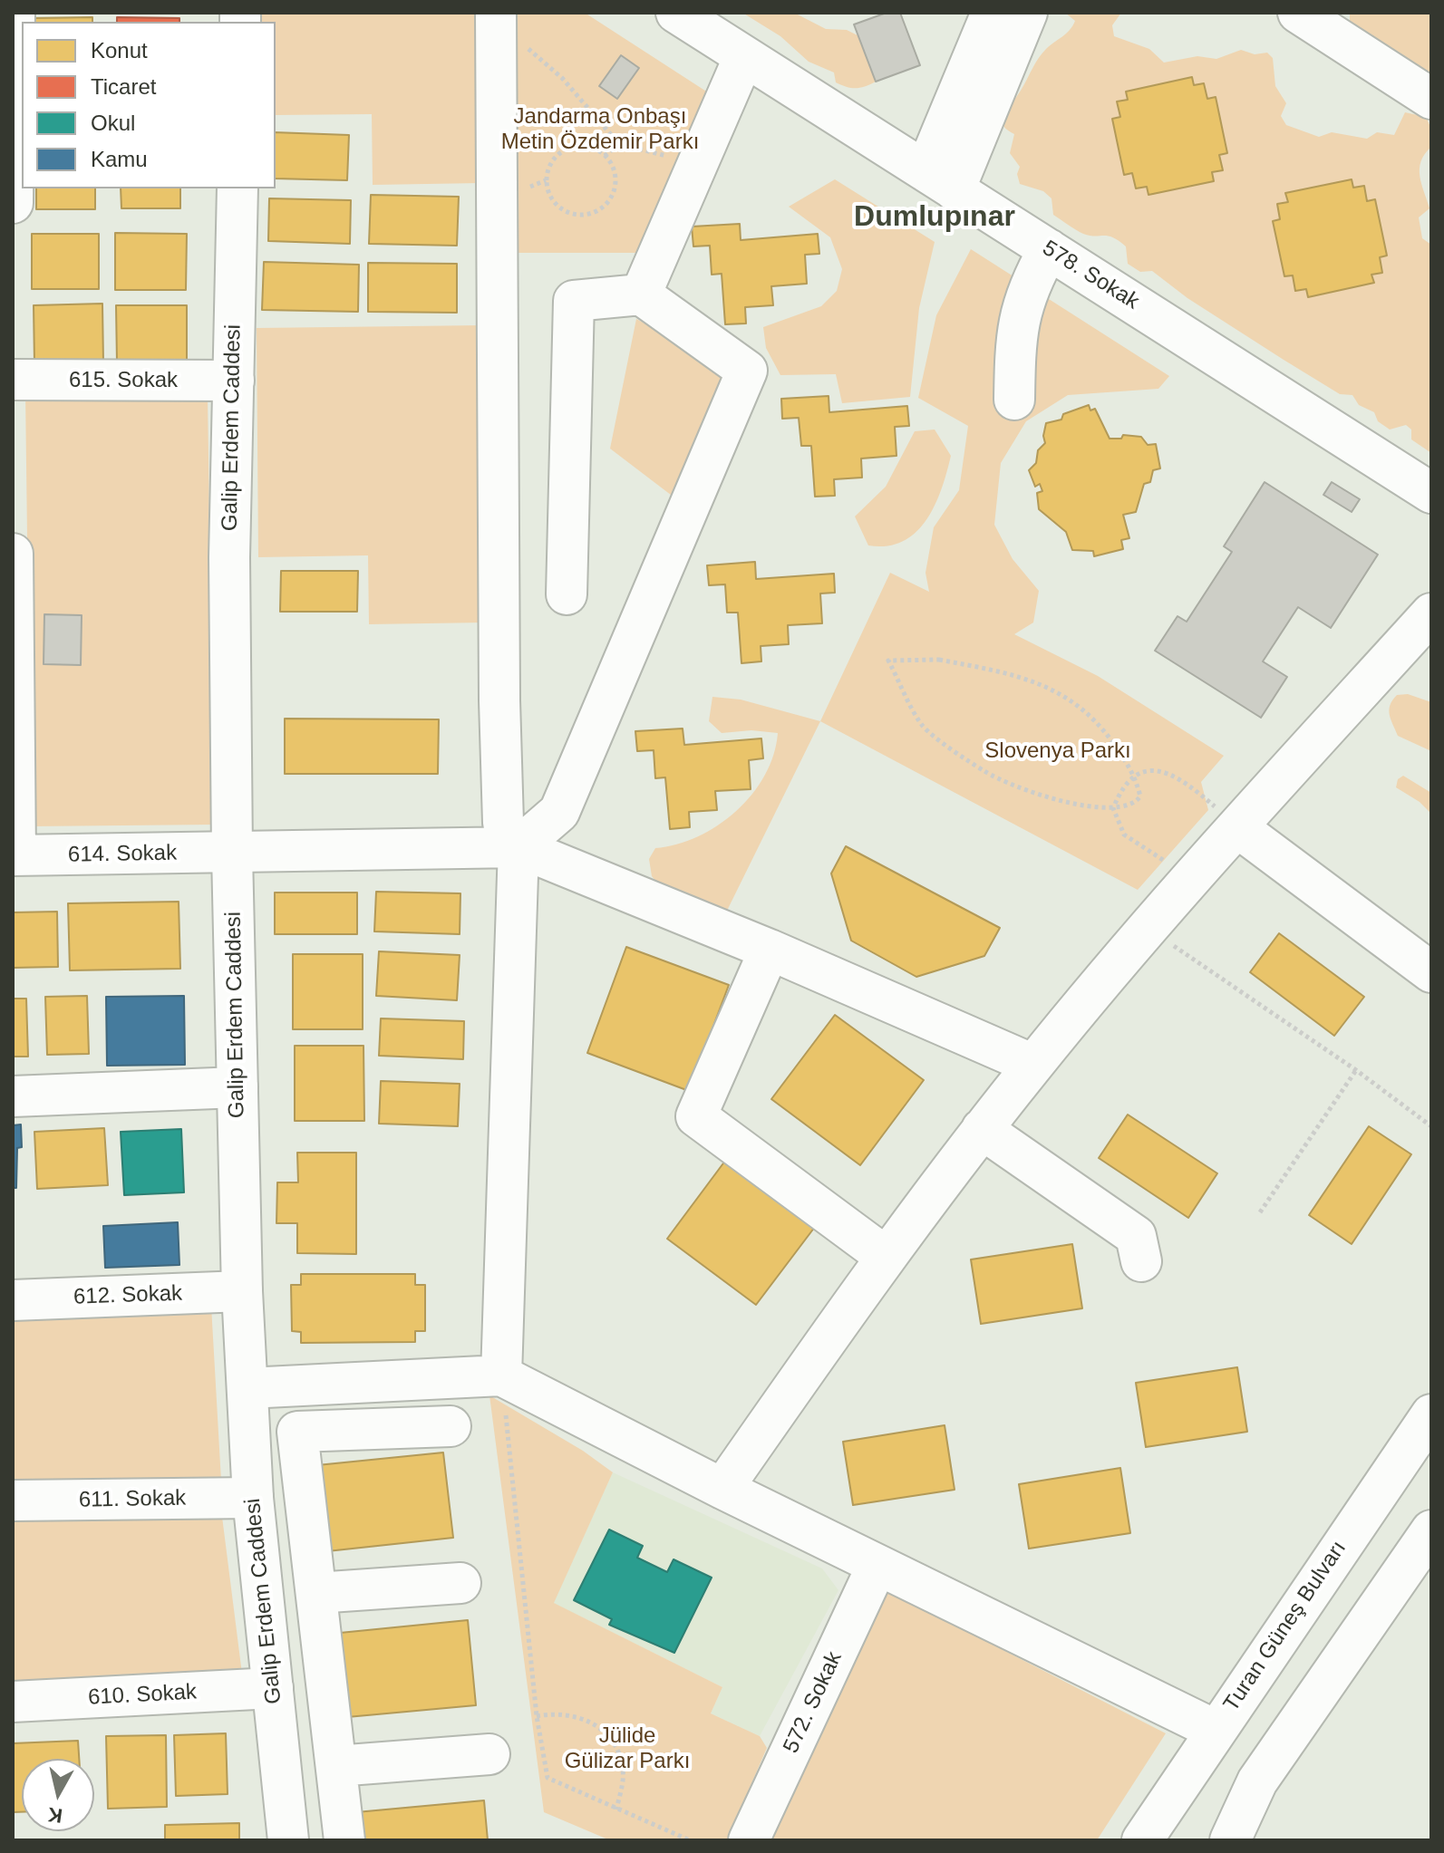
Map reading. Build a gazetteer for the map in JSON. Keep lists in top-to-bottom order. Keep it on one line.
{"streets":{"street":["578. Sokak","615. Sokak","Galip Erdem Caddesi","614. Sokak","612. Sokak","611. Sokak","Turan Güneş Bulvarı","610. Sokak","572. Sokak"]},"crossings":[["615. Sokak","Galip Erdem Caddesi"],["Galip Erdem Caddesi","614. Sokak"],["Galip Erdem Caddesi","612. Sokak"],["Galip Erdem Caddesi","611. Sokak"],["Galip Erdem Caddesi","610. Sokak"]],"districts":["Dumlupınar"],"parks":["Jandarma Onbaşı Metin Özdemir Parkı","Slovenya Parkı","Jülide Gülizar Parkı"],"legend":["Konut","Ticaret","Okul","Kamu"],"north":"bottom"}
